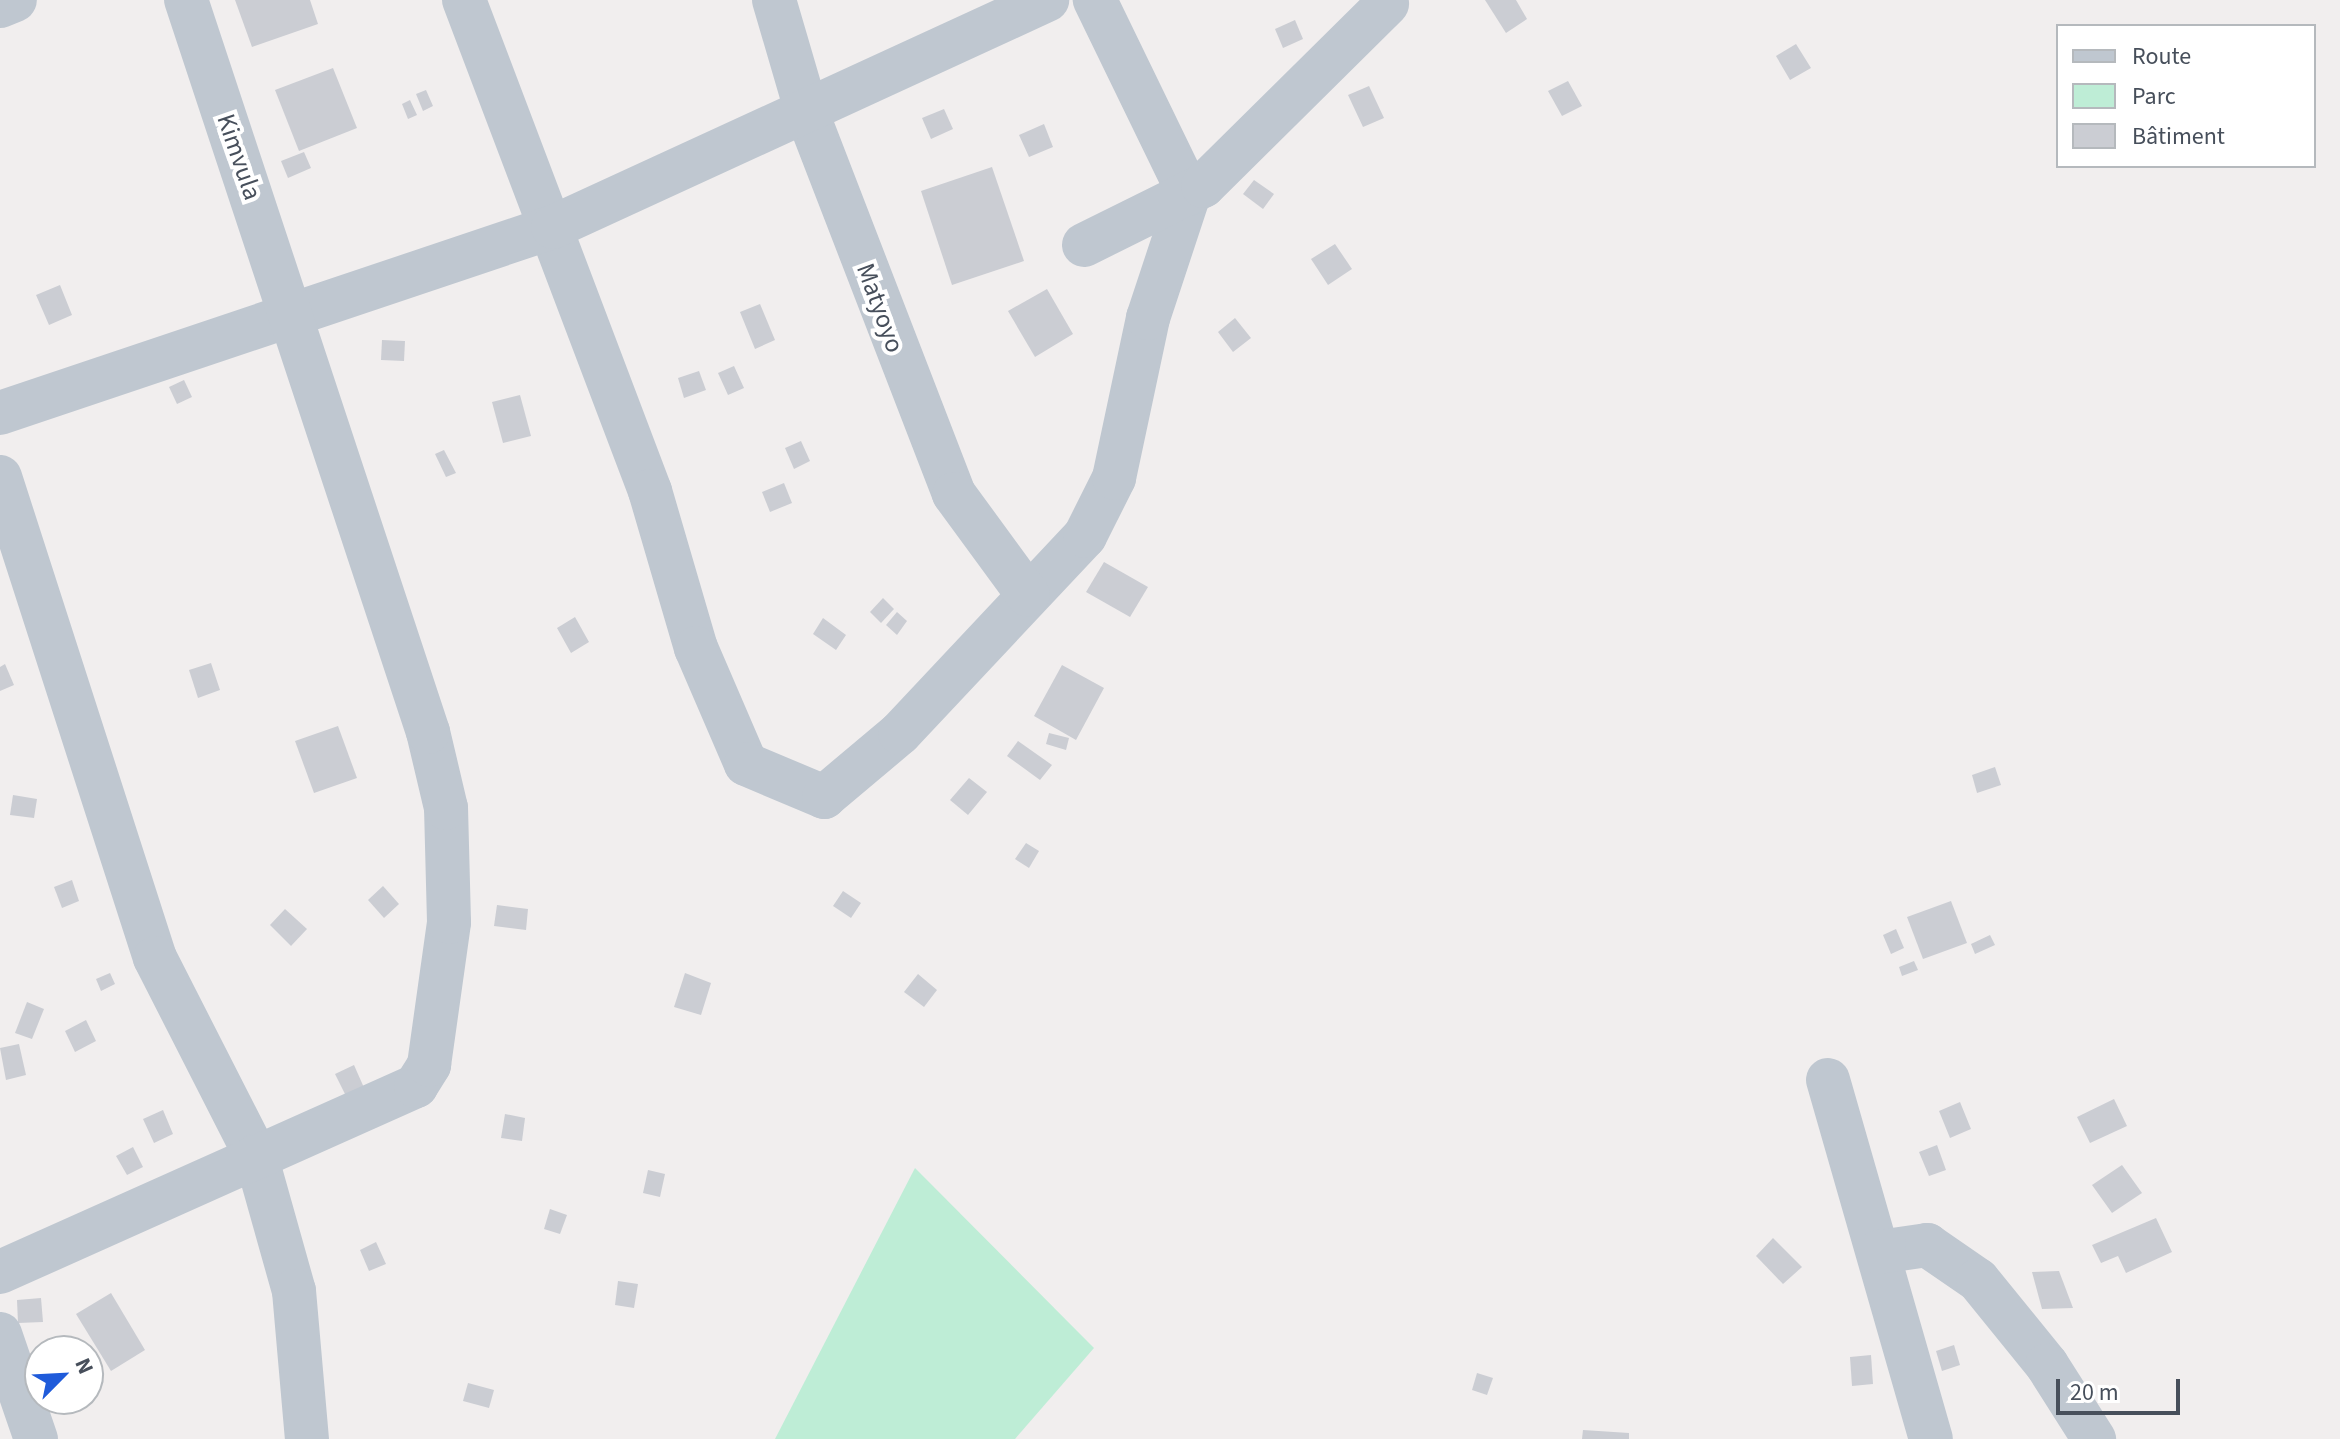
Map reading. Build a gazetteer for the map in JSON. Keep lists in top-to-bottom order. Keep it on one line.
{"streets":{"street":["Kimvula","Matyoyo"]},"legend":["Route","Parc","Bâtiment"],"scale_bar":"20 m","north":"top right"}
